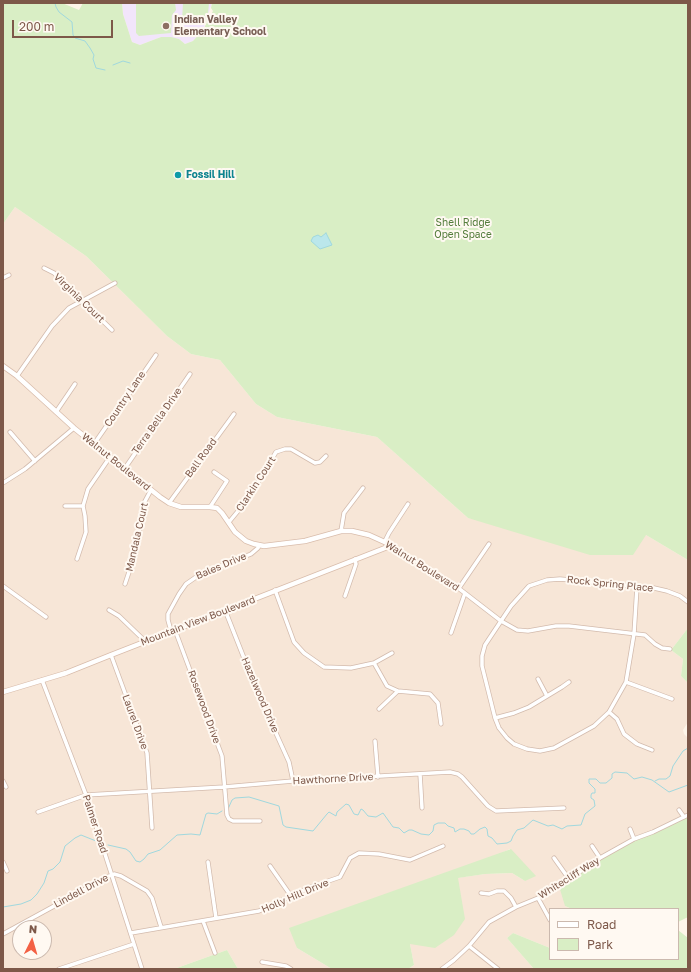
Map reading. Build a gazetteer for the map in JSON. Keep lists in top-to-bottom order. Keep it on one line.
{"streets":{"street":["Virginia Court","Country Lane","Terra Bella Drive","Ball Road","Walnut Boulevard","Clarkin Court","Mandala Court","Bales Drive","Rock Spring Place","Mountain View Boulevard","Hazelwood Drive","Rosewood Drive","Laurel Drive","Hawthorne Drive","Palmer Road","Whitecliff Way","Lindell Drive","Holly Hill Drive"]},"crossings":[["Country Lane","Walnut Boulevard"],["Terra Bella Drive","Walnut Boulevard"],["Ball Road","Walnut Boulevard"],["Walnut Boulevard","Mandala Court"],["Walnut Boulevard","Bales Drive"],["Walnut Boulevard","Rock Spring Place"],["Walnut Boulevard","Mountain View Boulevard"],["Bales Drive","Mountain View Boulevard"],["Bales Drive","Rosewood Drive"],["Mountain View Boulevard","Hazelwood Drive"],["Mountain View Boulevard","Rosewood Drive"],["Mountain View Boulevard","Laurel Drive"],["Mountain View Boulevard","Palmer Road"],["Hazelwood Drive","Hawthorne Drive"],["Rosewood Drive","Hawthorne Drive"],["Laurel Drive","Hawthorne Drive"],["Hawthorne Drive","Palmer Road"],["Palmer Road","Lindell Drive"],["Palmer Road","Holly Hill Drive"],["Lindell Drive","Holly Hill Drive"]],"parks":["Shell Ridge Open Space"],"places":["Indian Valley Elementary School","Fossil Hill"],"legend":["Road","Park"],"scale_bar":"200 m","north":"top"}
